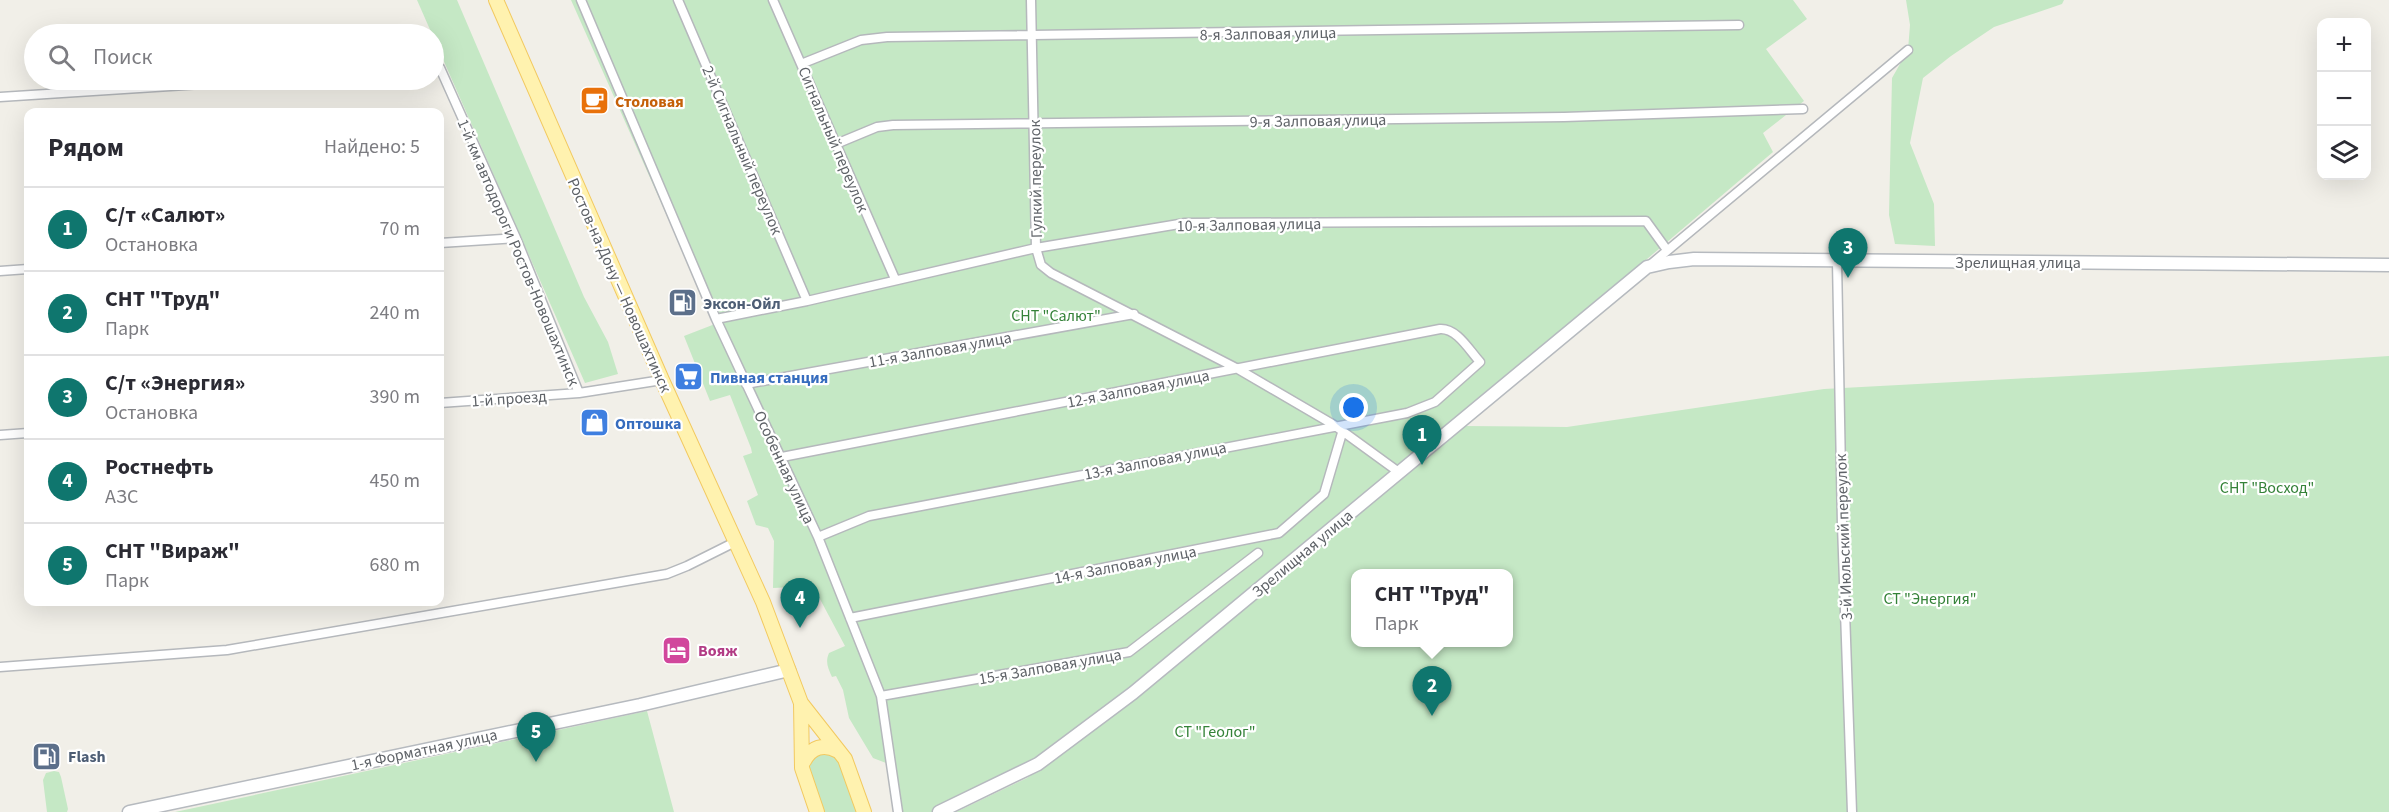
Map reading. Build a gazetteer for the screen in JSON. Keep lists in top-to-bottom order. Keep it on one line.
{"streets":{"main road":["Ростов-на-Дону — Новошахтинск"],"street":["8-я Залповая улица","9-я Залповая улица","Сигнальный переулок","2-й Сигнальный переулок","Гулкий переулок","10-я Залповая улица","1-й км автодороги Ростов-Новошахтинск","Зрелищная улица","11-я Залповая улица","12-я Залповая улица","1-й проезд","13-я Залповая улица","Особенная улица","3-й Июльский переулок","14-я Залповая улица","15-я Залповая улица","1-я Форматная улица"]},"crossings":[["8-я Залповая улица","Сигнальный переулок"],["8-я Залповая улица","Гулкий переулок"],["9-я Залповая улица","Сигнальный переулок"],["9-я Залповая улица","Гулкий переулок"],["Сигнальный переулок","10-я Залповая улица"],["2-й Сигнальный переулок","10-я Залповая улица"],["Гулкий переулок","10-я Залповая улица"],["Гулкий переулок","Зрелищная улица"],["Гулкий переулок","11-я Залповая улица"],["Гулкий переулок","12-я Залповая улица"],["Гулкий переулок","13-я Залповая улица"],["Гулкий переулок","14-я Залповая улица"],["10-я Залповая улица","Зрелищная улица"],["10-я Залповая улица","Особенная улица"],["1-й км автодороги Ростов-Новошахтинск","Ростов-на-Дону — Новошахтинск"],["1-й км автодороги Ростов-Новошахтинск","1-й проезд"],["Зрелищная улица","3-й Июльский переулок"],["Ростов-на-Дону — Новошахтинск","1-я Форматная улица"],["11-я Залповая улица","Особенная улица"],["12-я Залповая улица","13-я Залповая улица"],["12-я Залповая улица","Особенная улица"],["13-я Залповая улица","Особенная улица"],["Особенная улица","14-я Залповая улица"],["Особенная улица","15-я Залповая улица"]],"parks":["СНТ \"Салют\"","СНТ \"Восход\"","СТ \"Энергия\"","СТ \"Геолог\""],"places":{"cafe":["Столовая"],"fuel station":["Эксон-Ойл","Flash"],"supermarket":["Пивная станция"],"shop":["Оптошка"],"hotel":["Вояж"]},"page":{"map_buttons":["+","−"],"search":"Поиск","heading":["Рядом","Найдено: 5"],"list":[{"mark":"1","name":"С/т «Салют»","note":"Остановка","value":"70 m"},{"mark":"2","name":"СНТ \"Труд\"","note":"Парк","value":"240 m"},{"mark":"3","name":"С/т «Энергия»","note":"Остановка","value":"390 m"},{"mark":"4","name":"Ростнефть","note":"АЗС","value":"450 m"},{"mark":"5","name":"СНТ \"Вираж\"","note":"Парк","value":"680 m"}],"pins":["3","1","4","2","5"],"popup":["СНТ \"Труд\"","Парк"]}}
